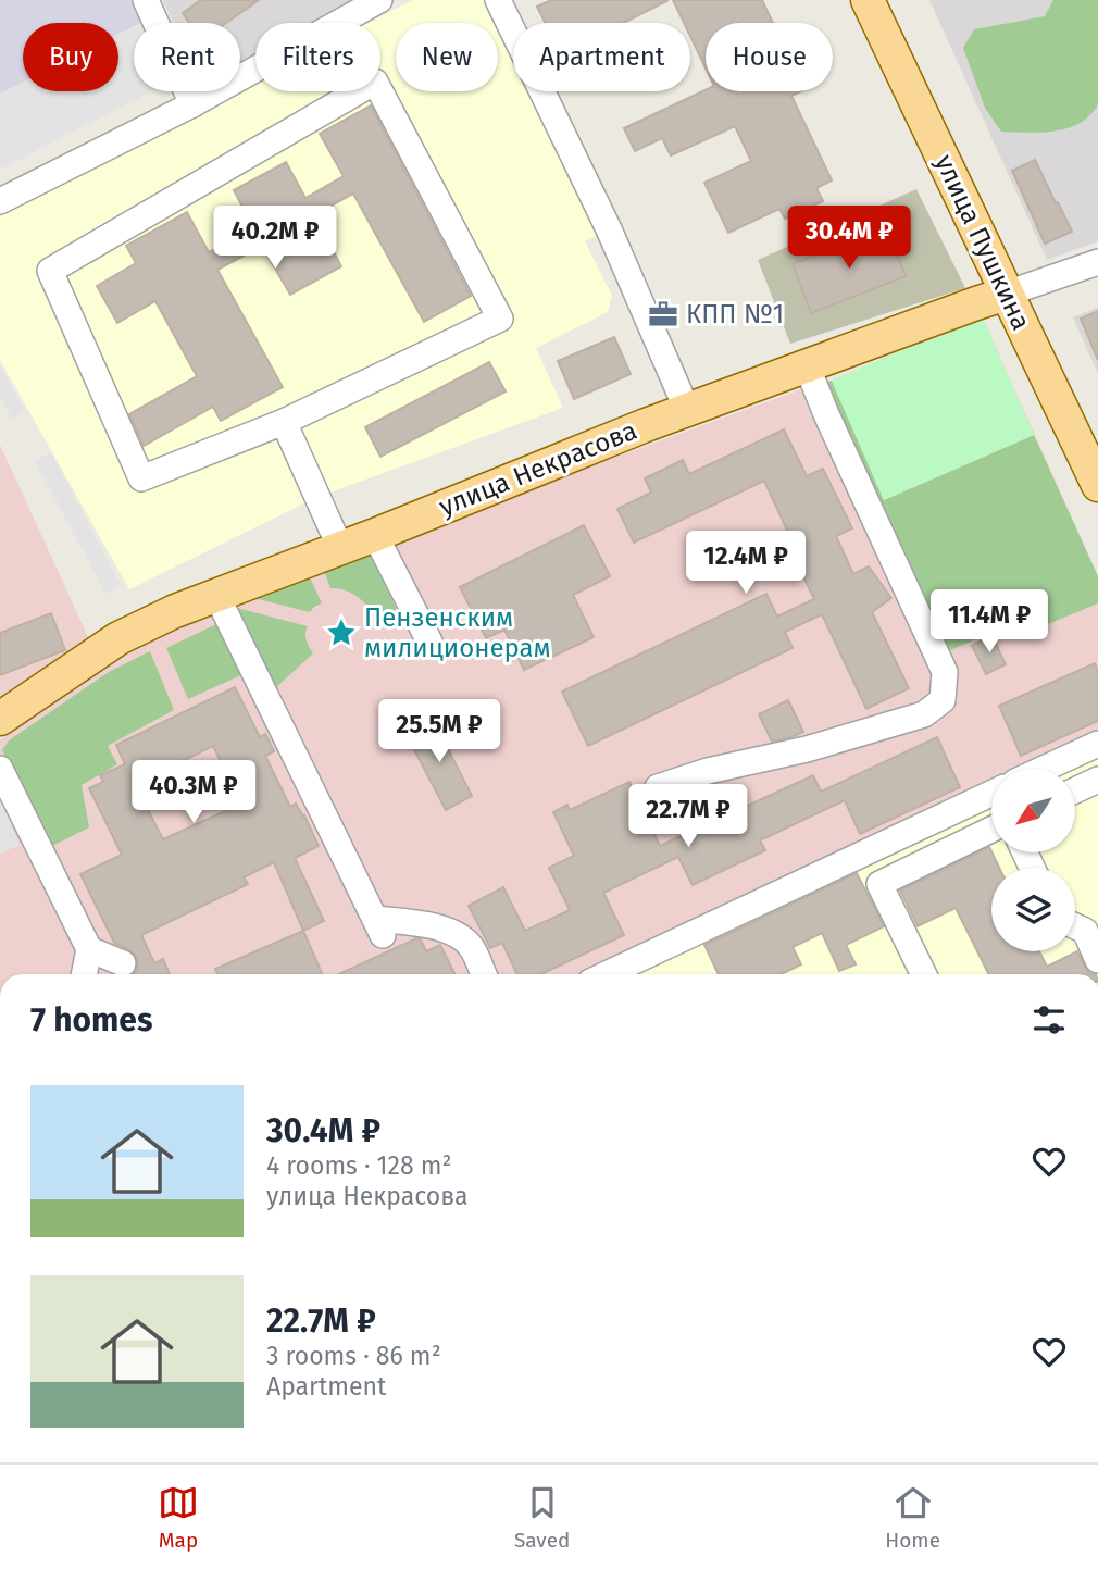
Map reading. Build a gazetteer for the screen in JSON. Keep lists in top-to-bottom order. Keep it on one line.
{"streets":{"main road":["улица Пушкина","улица Некрасова"]},"crossings":[["улица Пушкина","улица Некрасова"]],"places":{"office":["КПП №1"],"place":["Пензенским милиционерам"]},"north":"bottom left","page":{"chip":["Buy","Rent","Filters","New","Apartment","House"],"price":["40.2M ₽","30.4M ₽","12.4M ₽","11.4M ₽","25.5M ₽","40.3M ₽","22.7M ₽"],"heading":"7 homes","list":[{"name":"30.4M ₽","note":"4 rooms · 128 m² · улица Некрасова"},{"name":"22.7M ₽","note":"3 rooms · 86 m² · Apartment"}],"tabs":["Map","Saved","Home"]}}
